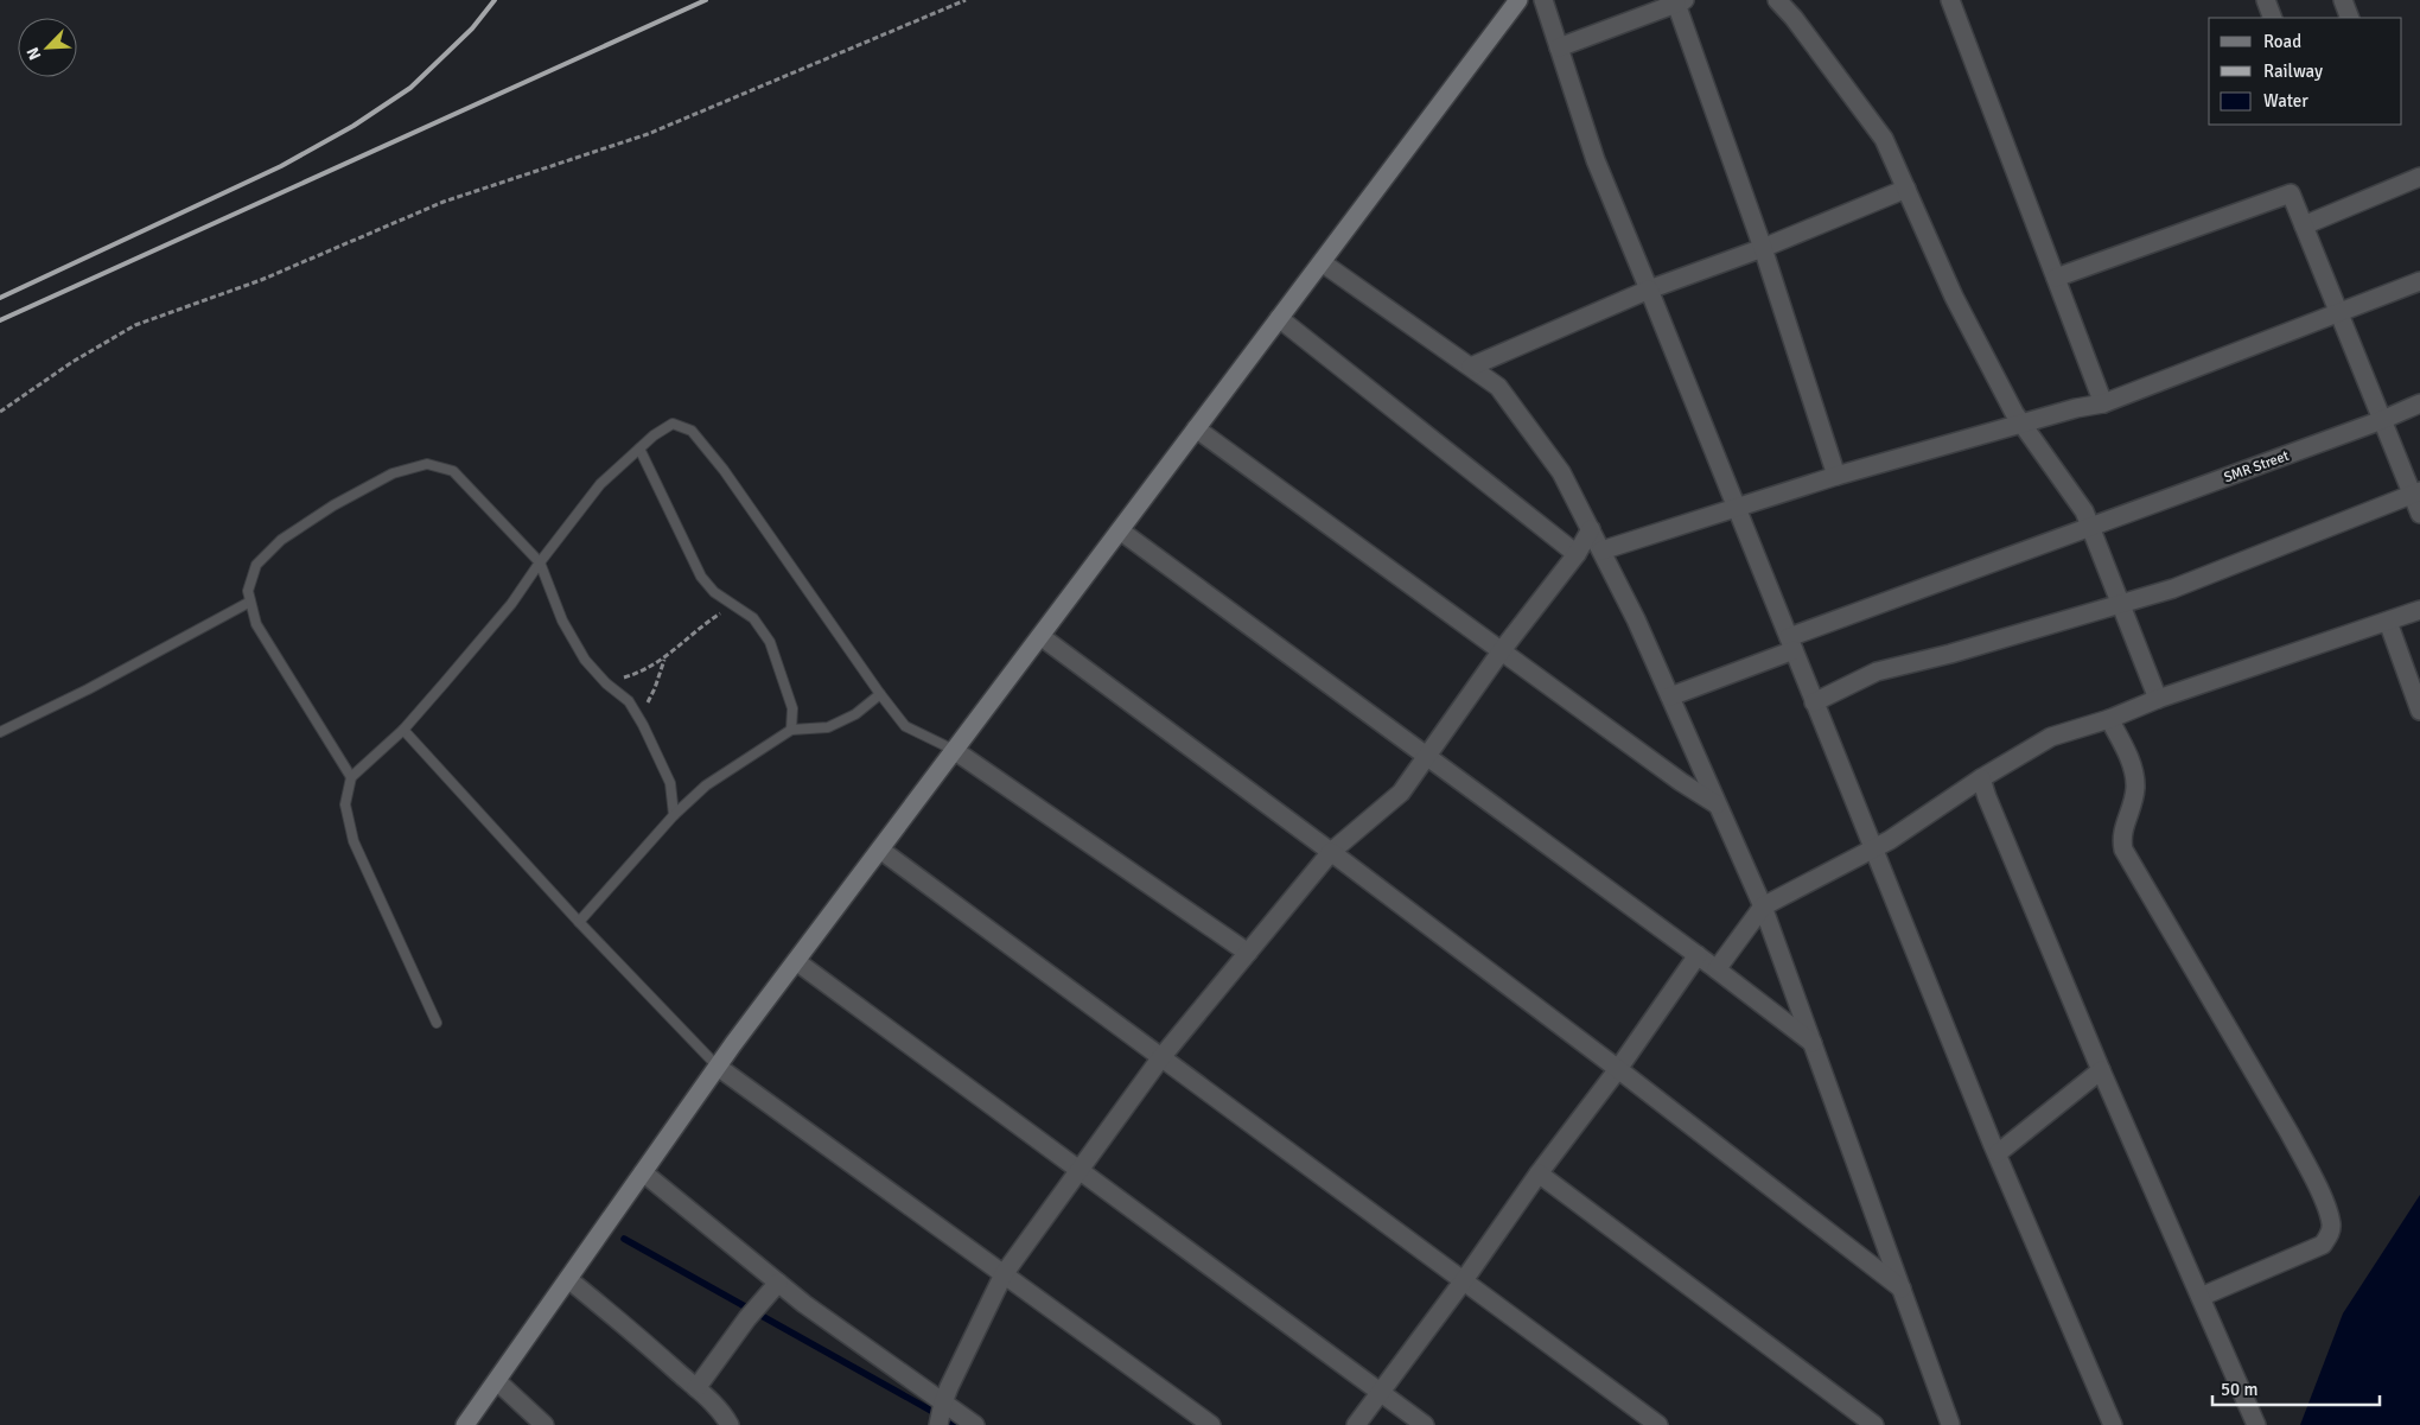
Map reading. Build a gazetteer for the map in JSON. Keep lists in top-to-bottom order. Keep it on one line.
{"streets":{"street":["SMR Street"]},"legend":["Road","Railway","Water"],"scale_bar":"50 m","north":"bottom left"}
